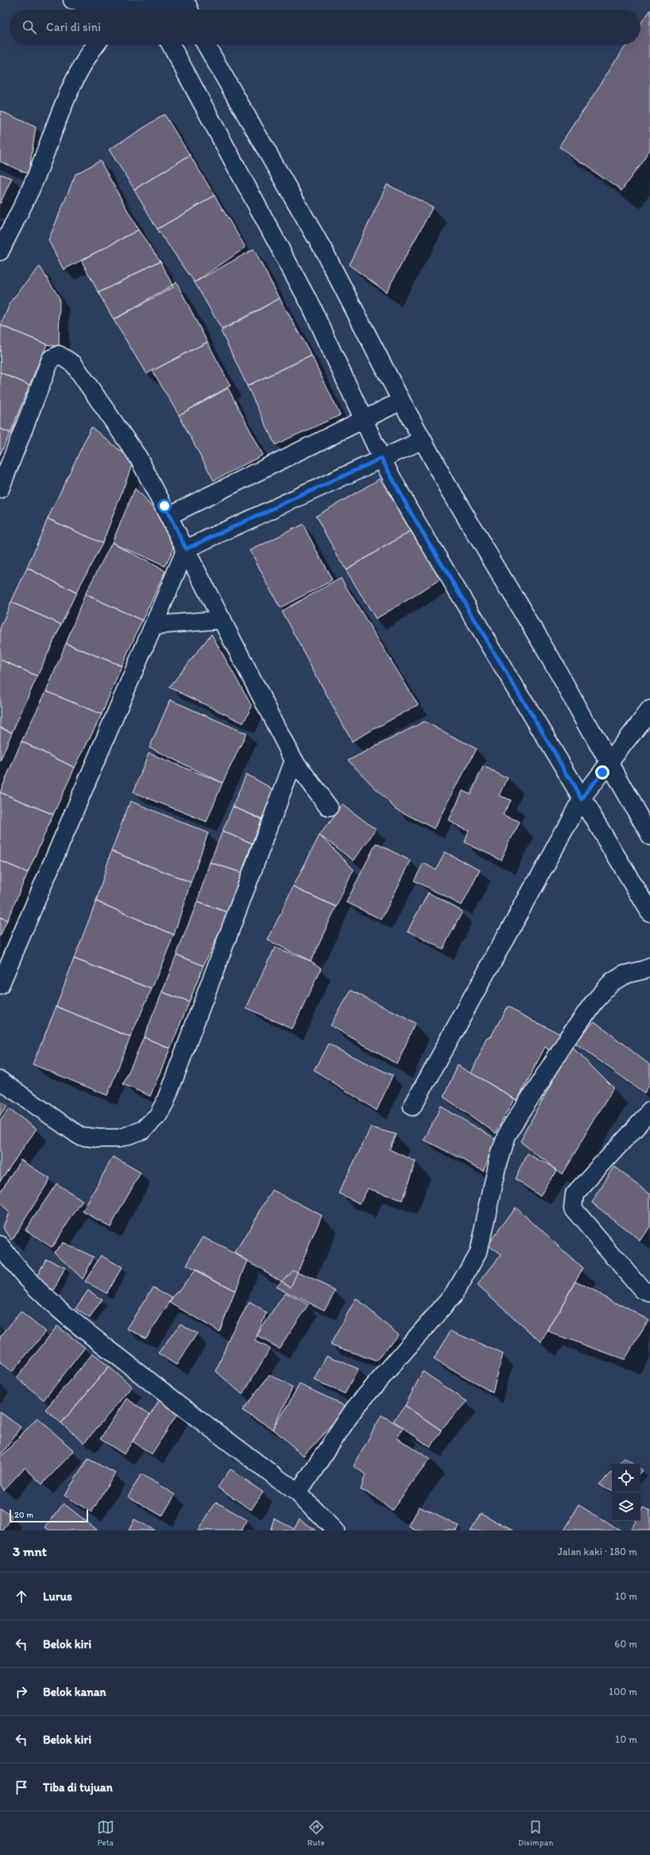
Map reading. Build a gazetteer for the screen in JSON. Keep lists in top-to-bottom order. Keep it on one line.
{"scale_bar":"20 m","page":{"search":"Cari di sini","scale":"20 m","heading":["3 mnt","Jalan kaki · 180 m"],"list":[["Lurus","10 m"],["Belok kiri","60 m"],["Belok kanan","100 m"],["Belok kiri","10 m"],"Tiba di tujuan"],"nav":["Peta","Rute","Disimpan"]}}
